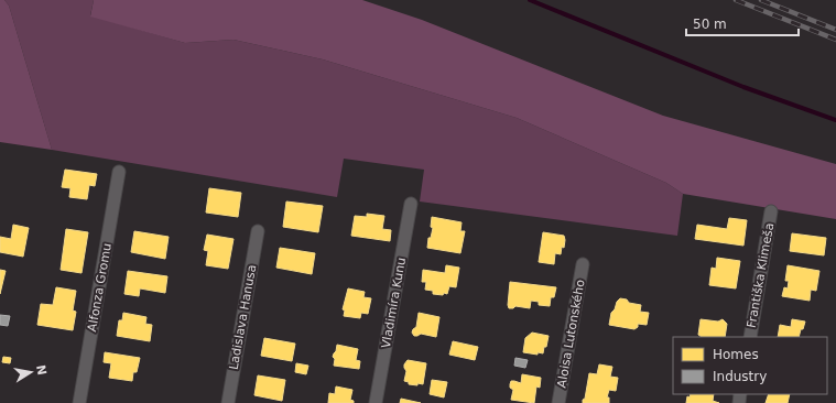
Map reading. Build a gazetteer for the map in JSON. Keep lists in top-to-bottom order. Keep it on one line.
{"streets":{"street":["Františka Klimeša","Alfonza Gromu","Vladimíra Kunu","Ladislava Hanusa","Aloisa Lutonského"]},"legend":["Homes","Industry"],"scale_bar":"50 m","north":"right"}
